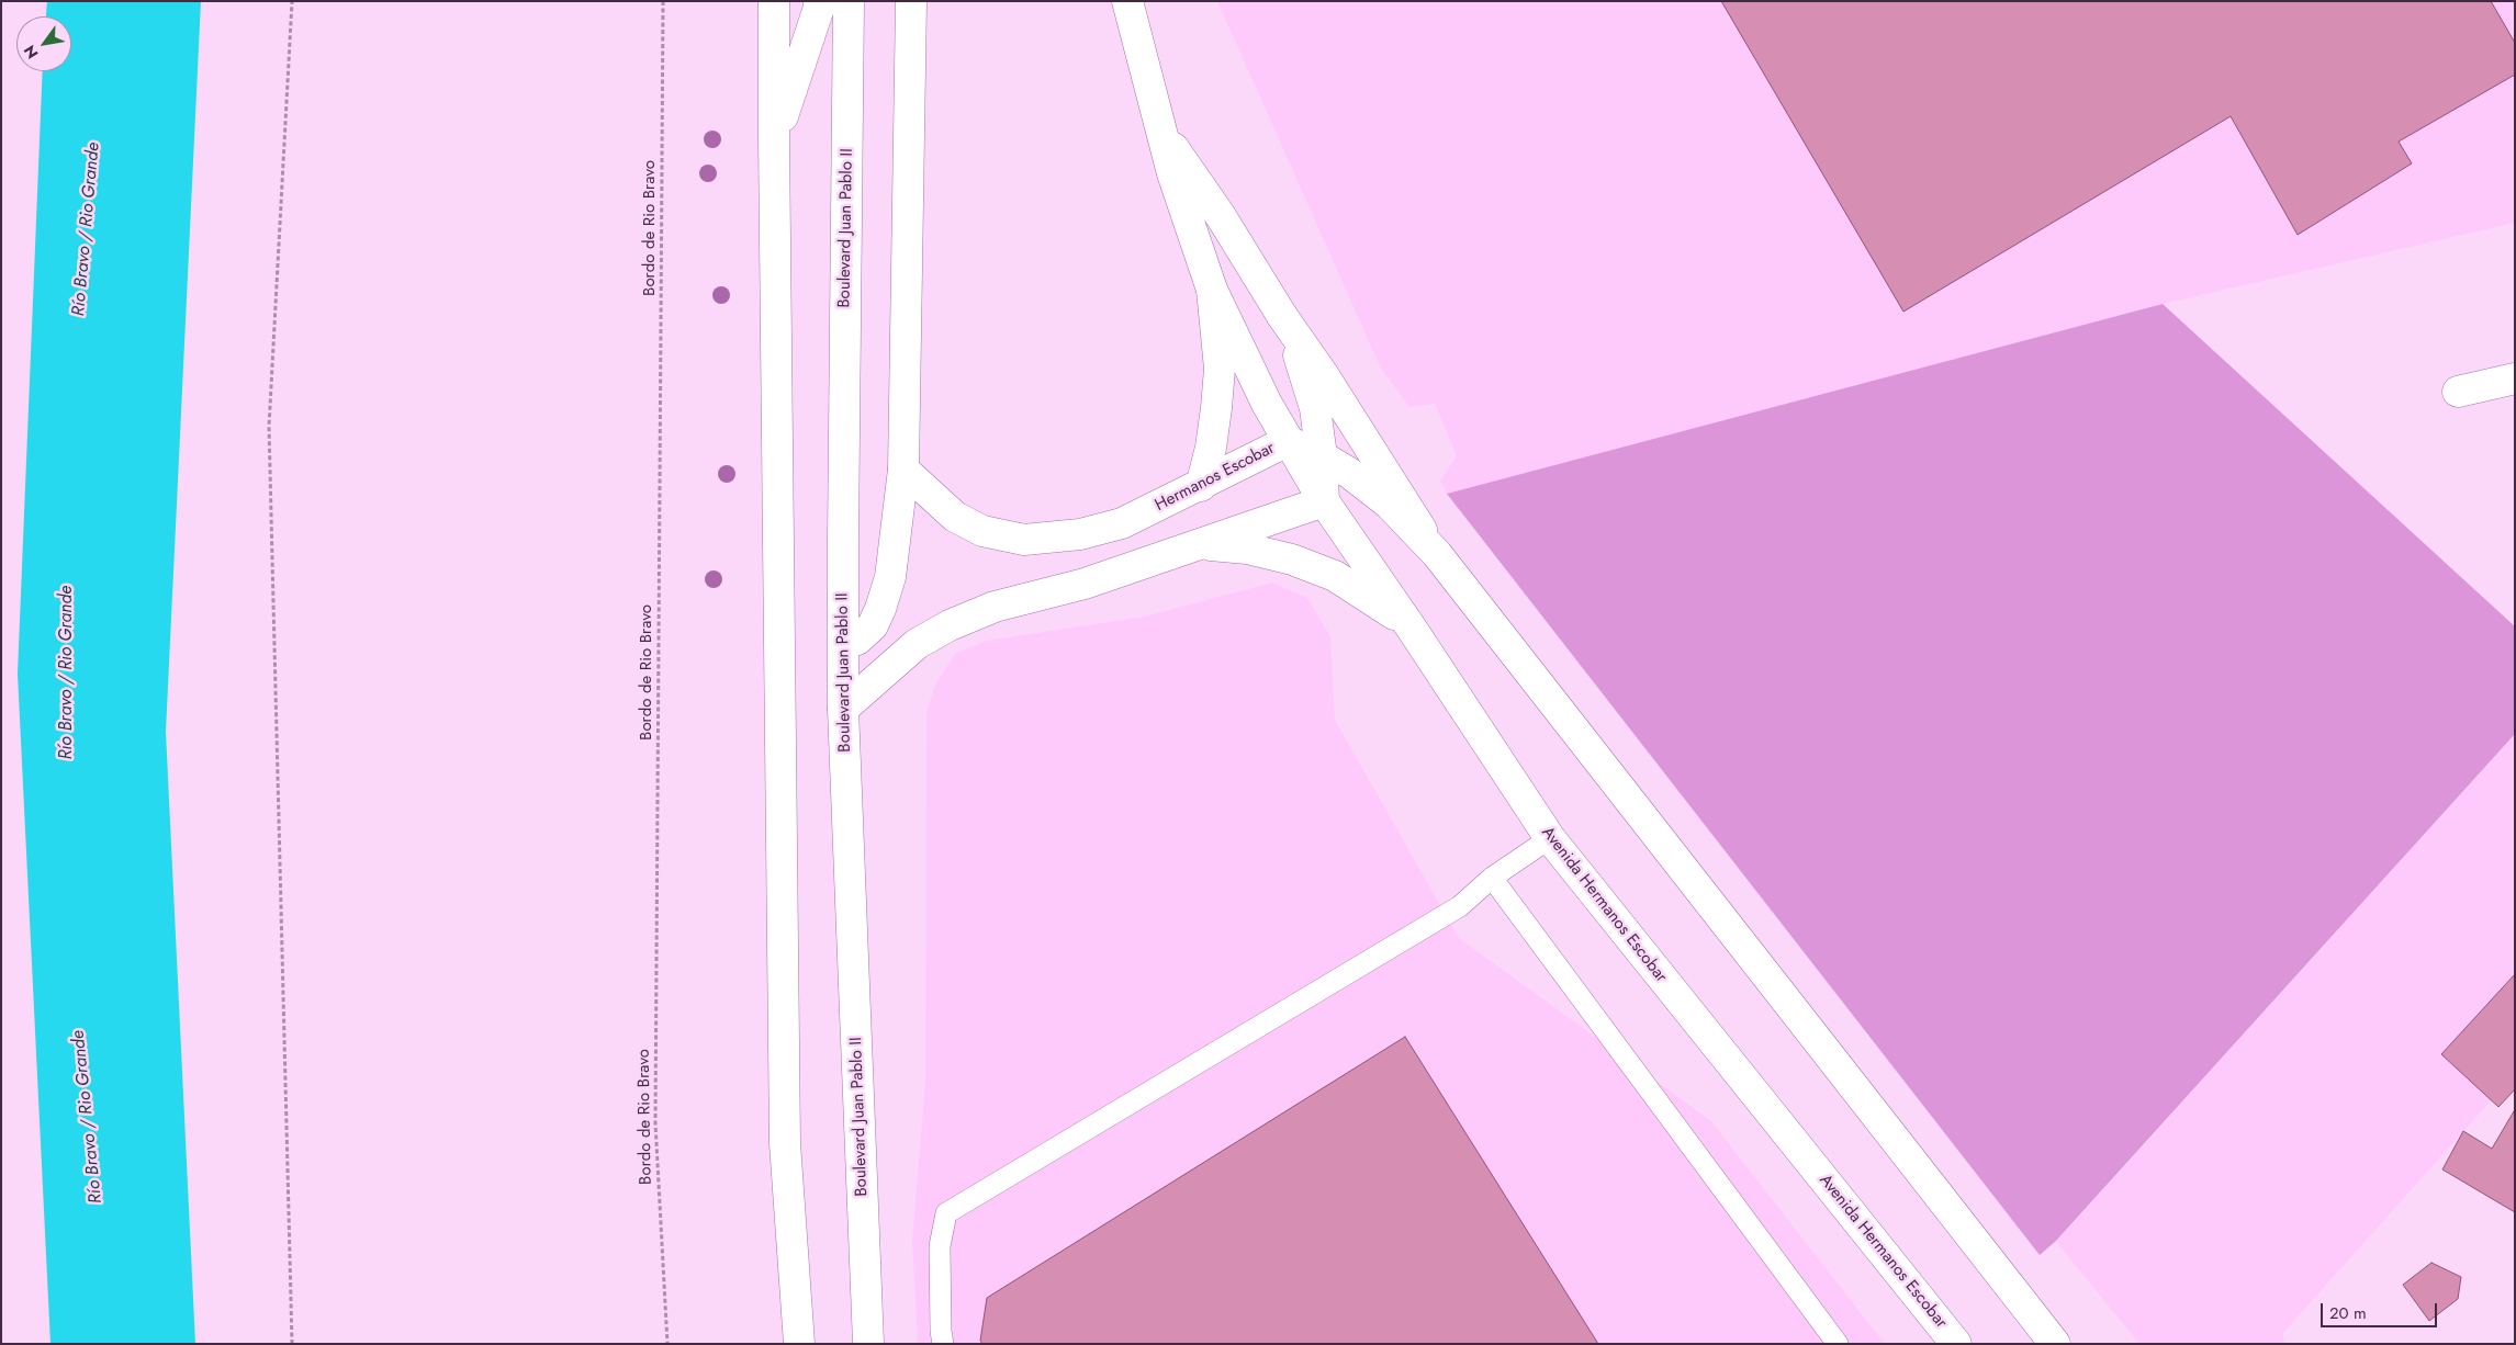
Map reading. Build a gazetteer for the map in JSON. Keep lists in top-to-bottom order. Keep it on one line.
{"streets":{"main road":["Boulevard Juan Pablo II","Hermanos Escobar","Avenida Hermanos Escobar"],"path":["Bordo de Rio Bravo"]},"crossings":[["Hermanos Escobar","Avenida Hermanos Escobar"]],"water":["Río Bravo / Rio Grande"],"scale_bar":"20 m","north":"bottom left"}
